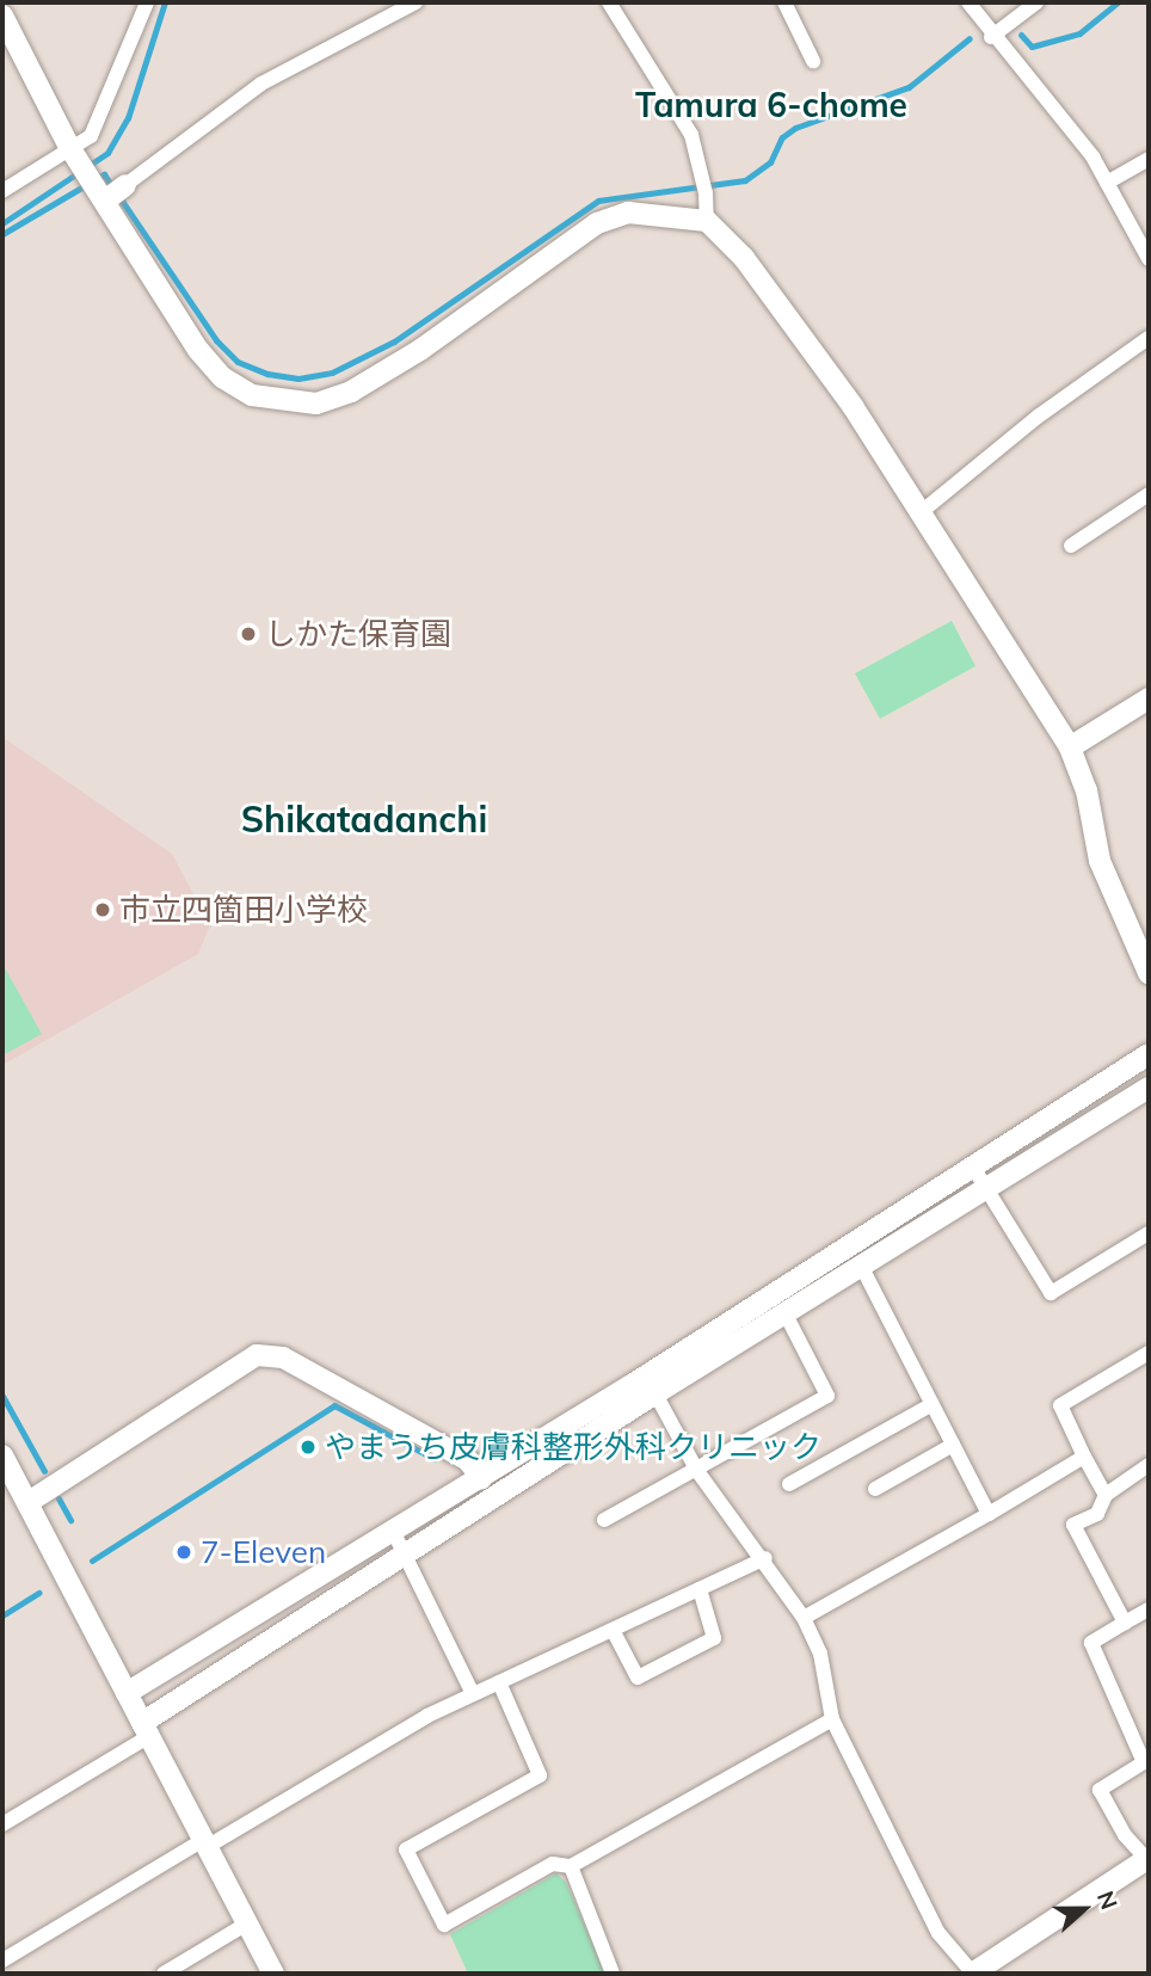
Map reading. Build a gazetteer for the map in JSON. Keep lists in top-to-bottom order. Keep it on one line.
{"districts":["Tamura 6-chome","Shikatadanchi"],"places":["しかた保育園","市立四箇田小学校","やまうち皮膚科整形外科クリニック","7-Eleven"],"north":"right"}
